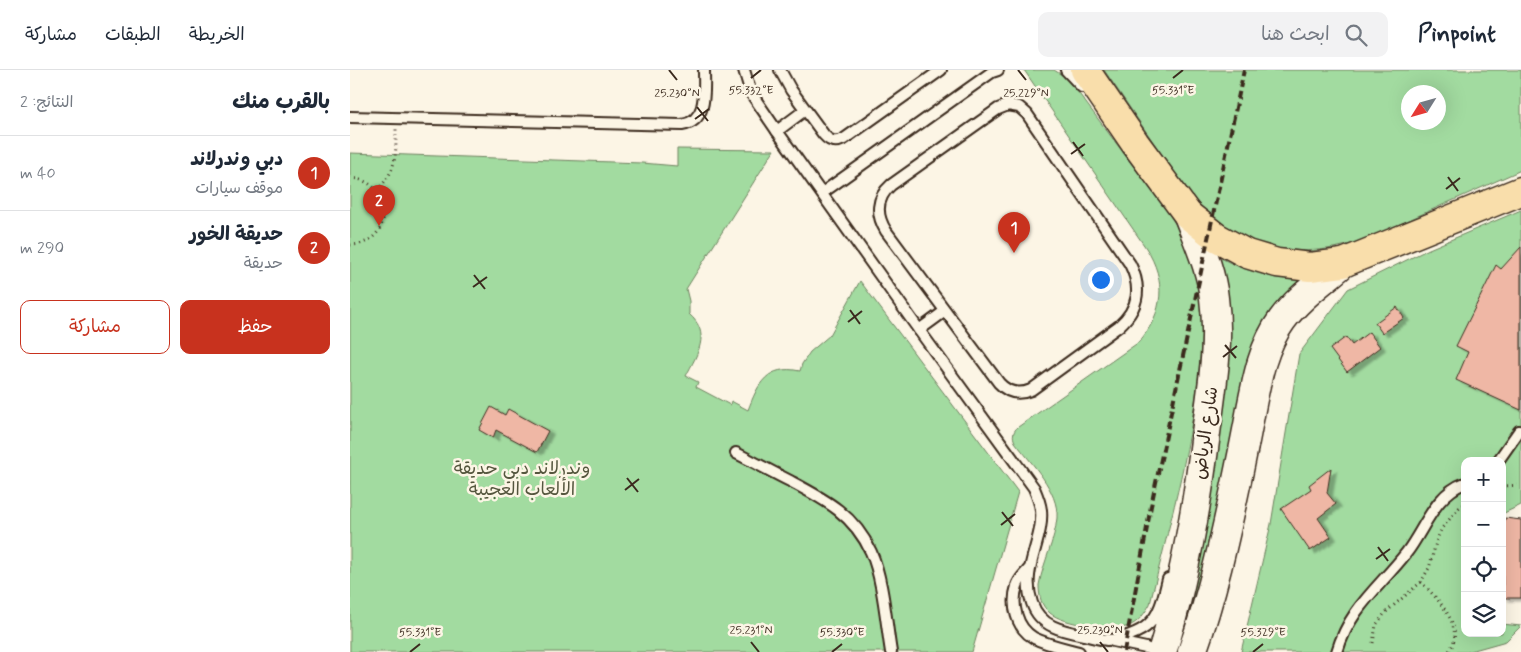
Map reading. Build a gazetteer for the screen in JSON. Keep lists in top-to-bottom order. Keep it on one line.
{"streets":{"main road":["شارع الرياض"]},"parks":["وندرلاند دبي حديقة الألعاب العجيبة"],"north":"bottom left","page":{"header":"Pinpoint","search":"ابحث هنا","nav":["الخريطة","الطبقات","مشاركة"],"heading":["بالقرب منك","النتائج: 2"],"list":[{"mark":"1","name":"دبي وندرلاند","note":"موقف سيارات","value":"40 m"},{"mark":"2","name":"حديقة الخور","note":"حديقة","value":"290 m"}],"pins":["2","1"],"buttons":["حفظ","مشاركة"],"map_buttons":["+","−"]},"coordinates":["55.332°E","55.331°E","25.230°N","25.229°N","25.231°N","55.330°E","55.329°E"]}
